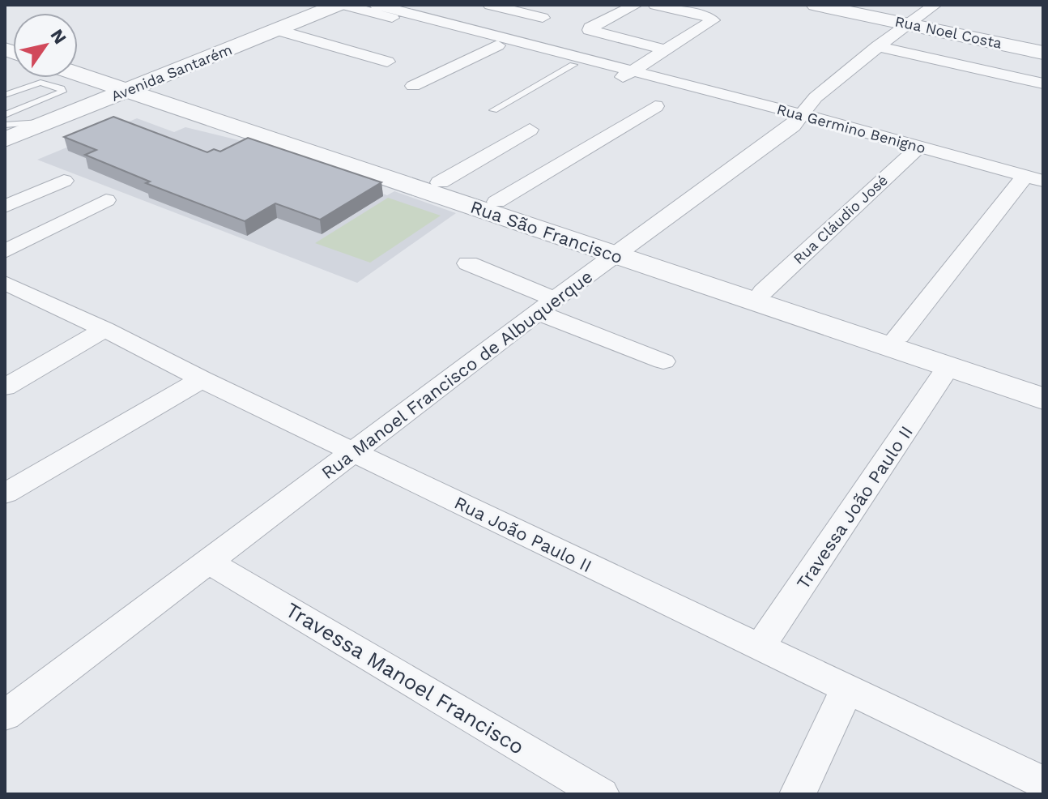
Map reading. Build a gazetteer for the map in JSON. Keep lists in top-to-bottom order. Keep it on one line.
{"streets":{"street":["Rua Noel Costa","Avenida Santarém","Rua Germino Benigno","Rua Cláudio José","Rua São Francisco","Rua Manoel Francisco de Albuquerque","Travessa João Paulo II","Rua João Paulo II","Travessa Manoel Francisco"]},"crossings":[["Rua Noel Costa","Rua Manoel Francisco de Albuquerque"],["Avenida Santarém","Rua São Francisco"],["Rua Germino Benigno","Rua Cláudio José"],["Rua Germino Benigno","Rua Manoel Francisco de Albuquerque"],["Rua Cláudio José","Rua São Francisco"],["Rua São Francisco","Rua Manoel Francisco de Albuquerque"],["Rua São Francisco","Travessa João Paulo II"],["Rua Manoel Francisco de Albuquerque","Rua João Paulo II"],["Rua Manoel Francisco de Albuquerque","Travessa Manoel Francisco"],["Travessa João Paulo II","Rua João Paulo II"]],"north":"top right"}
